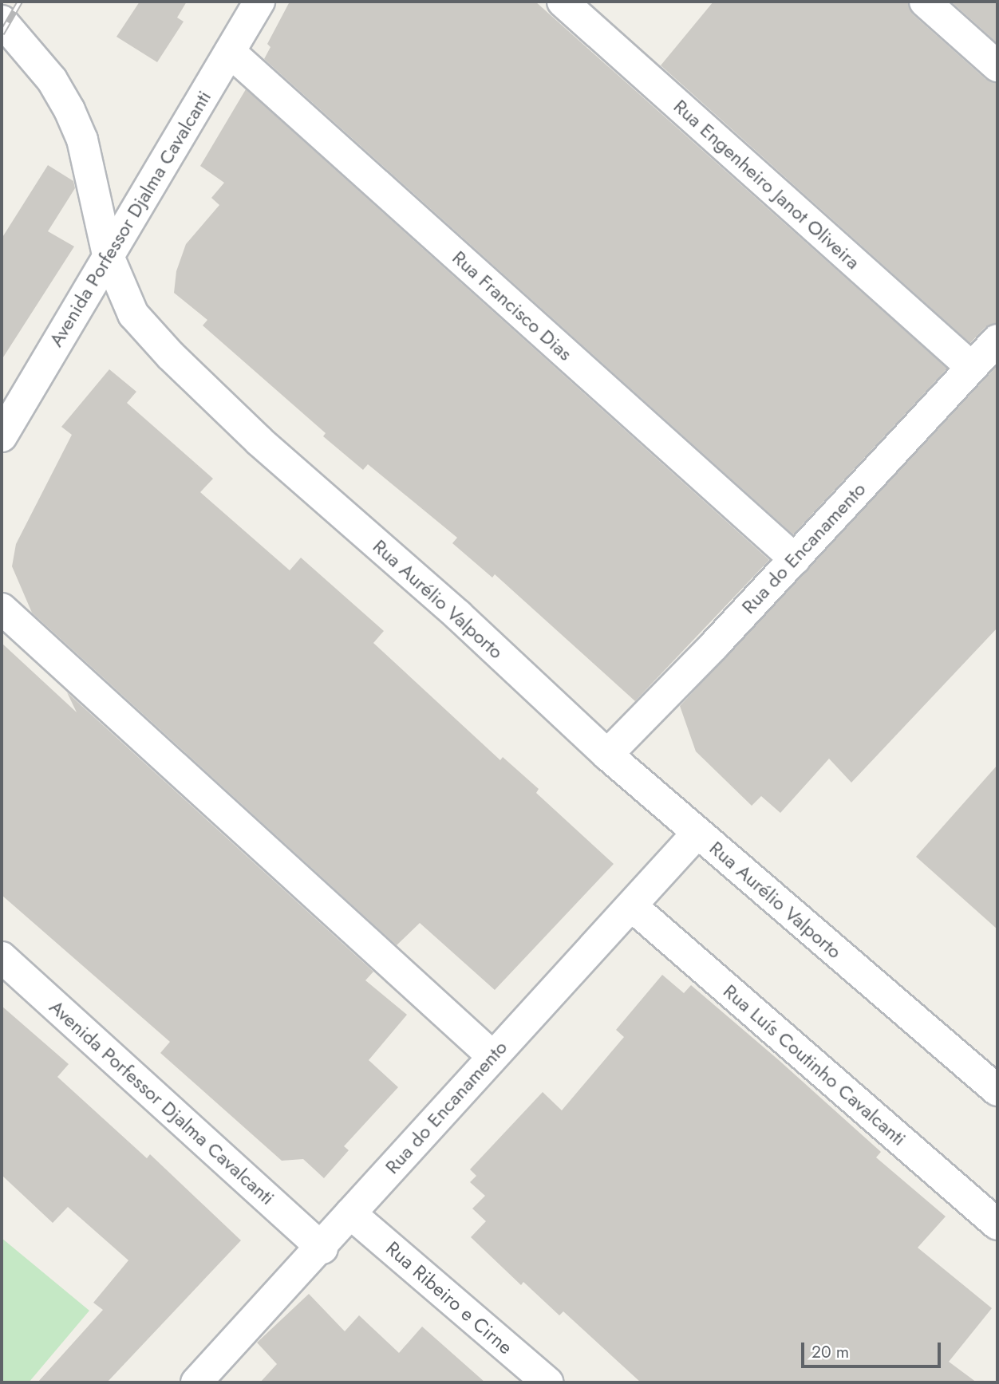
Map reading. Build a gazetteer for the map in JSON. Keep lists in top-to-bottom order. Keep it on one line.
{"streets":{"street":["Rua Engenheiro Janot Oliveira","Avenida Porfessor Djalma Cavalcanti","Rua Francisco Dias","Rua do Encanamento","Rua Aurélio Valporto","Rua Luís Coutinho Cavalcanti","Rua Ribeiro e Cirne"]},"crossings":[["Rua Engenheiro Janot Oliveira","Rua do Encanamento"],["Avenida Porfessor Djalma Cavalcanti","Rua Francisco Dias"],["Avenida Porfessor Djalma Cavalcanti","Rua do Encanamento"],["Avenida Porfessor Djalma Cavalcanti","Rua Aurélio Valporto"],["Rua Francisco Dias","Rua do Encanamento"],["Rua do Encanamento","Rua Aurélio Valporto"],["Rua do Encanamento","Rua Luís Coutinho Cavalcanti"],["Rua do Encanamento","Rua Ribeiro e Cirne"]],"scale_bar":"20 m"}
